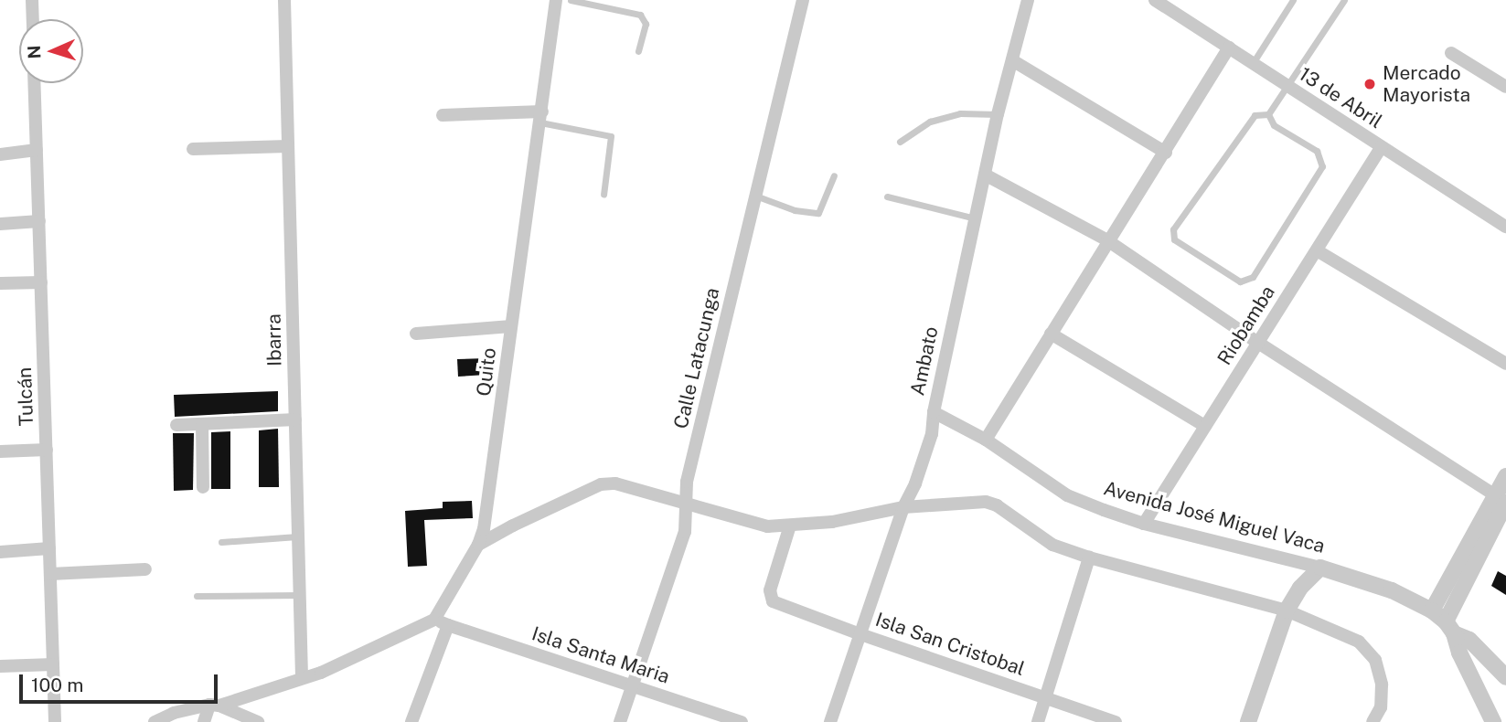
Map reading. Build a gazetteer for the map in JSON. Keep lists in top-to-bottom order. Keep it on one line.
{"streets":{"street":["13 de Abril","Riobamba","Ibarra","Calle Latacunga","Ambato","Quito","Tulcán","Avenida José Miguel Vaca","Isla San Cristobal","Isla Santa Maria"]},"crossings":[["13 de Abril","Riobamba"],["Riobamba","Avenida José Miguel Vaca"],["Calle Latacunga","Isla Santa Maria"],["Ambato","Avenida José Miguel Vaca"],["Ambato","Isla San Cristobal"]],"places":["Mercado Mayorista"],"scale_bar":"100 m","north":"left"}
